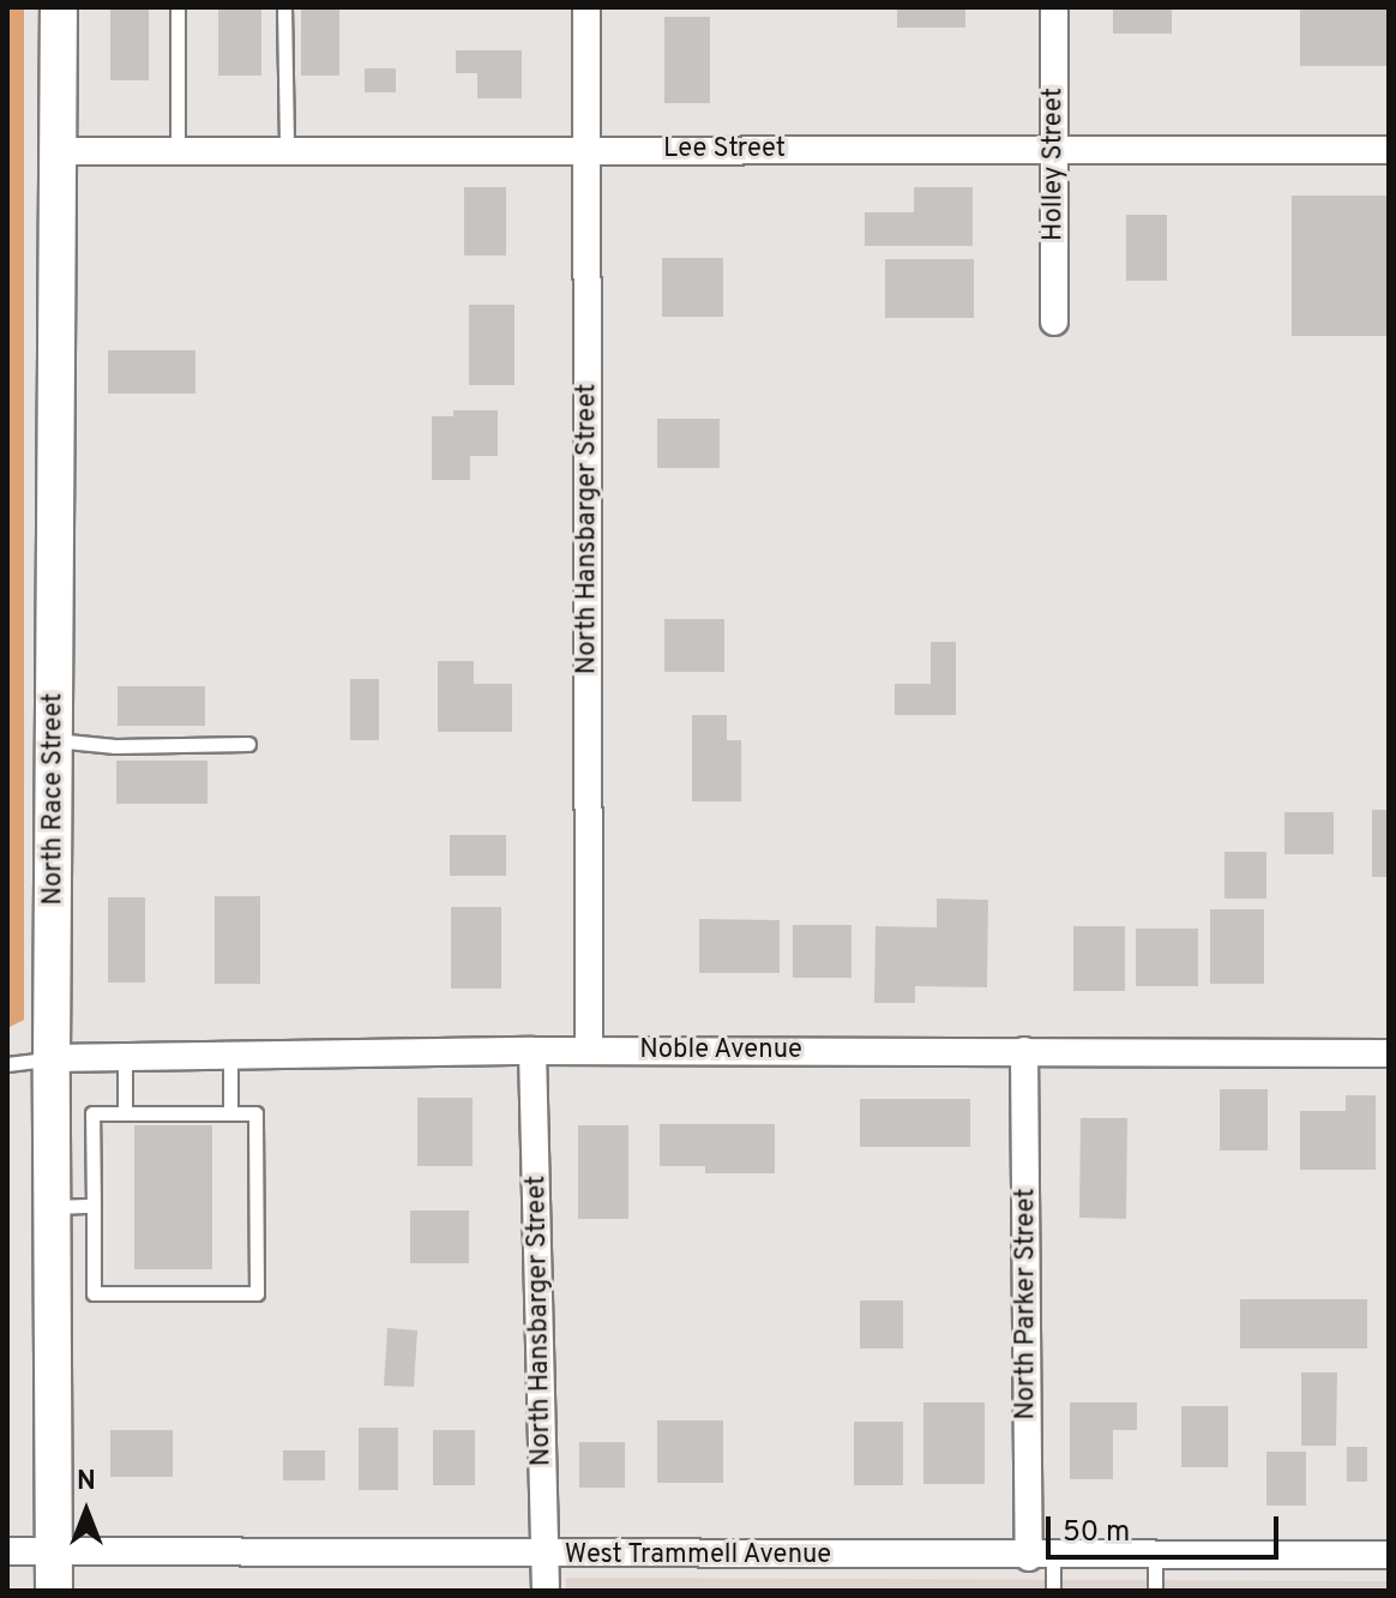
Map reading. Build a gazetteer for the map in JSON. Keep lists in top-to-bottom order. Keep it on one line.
{"streets":{"main road":["North Race Street"],"street":["Lee Street","Holley Street","North Hansbarger Street","Noble Avenue","North Parker Street","West Trammell Avenue"]},"crossings":[["Lee Street","Holley Street"],["Lee Street","North Hansbarger Street"],["Lee Street","North Race Street"],["North Hansbarger Street","Noble Avenue"],["North Hansbarger Street","West Trammell Avenue"],["North Race Street","Noble Avenue"],["North Race Street","West Trammell Avenue"],["Noble Avenue","North Parker Street"],["North Parker Street","West Trammell Avenue"]],"scale_bar":"50 m","north":"top"}
